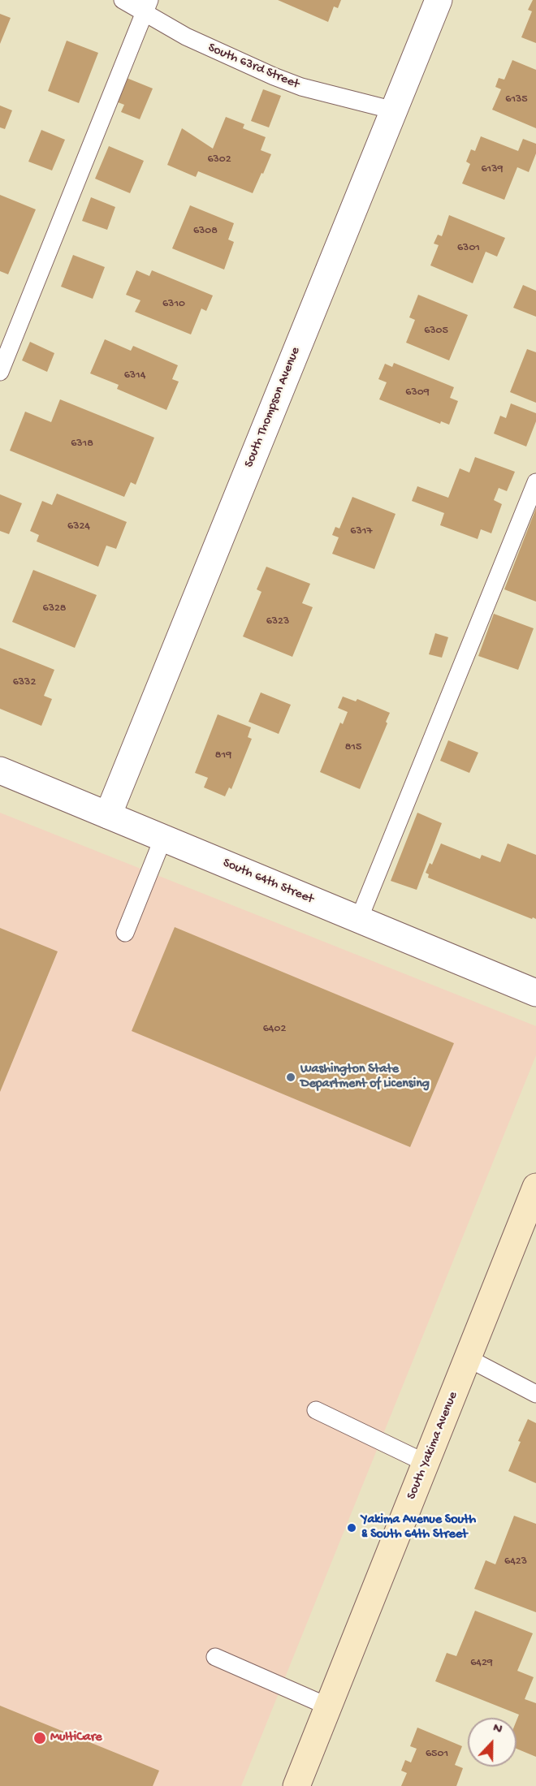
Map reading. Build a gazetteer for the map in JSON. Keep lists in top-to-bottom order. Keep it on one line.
{"streets":{"main road":["South Yakima Avenue"],"street":["South Thompson Avenue","South 64th Street"],"lane":["South 63rd Street"]},"crossings":[["South 63rd Street","South Thompson Avenue"],["South Thompson Avenue","South 64th Street"]],"places":["Washington State Department of Licensing","Yakima Avenue South & South 64th Street","MultiCare"],"house_numbers":["6135","6302","6139","6308","6301","6310","6305","6314","6309","6318","6324","6317","6328","6323","6332","815","819","6402","6423","6429","6501"],"north":"top"}
